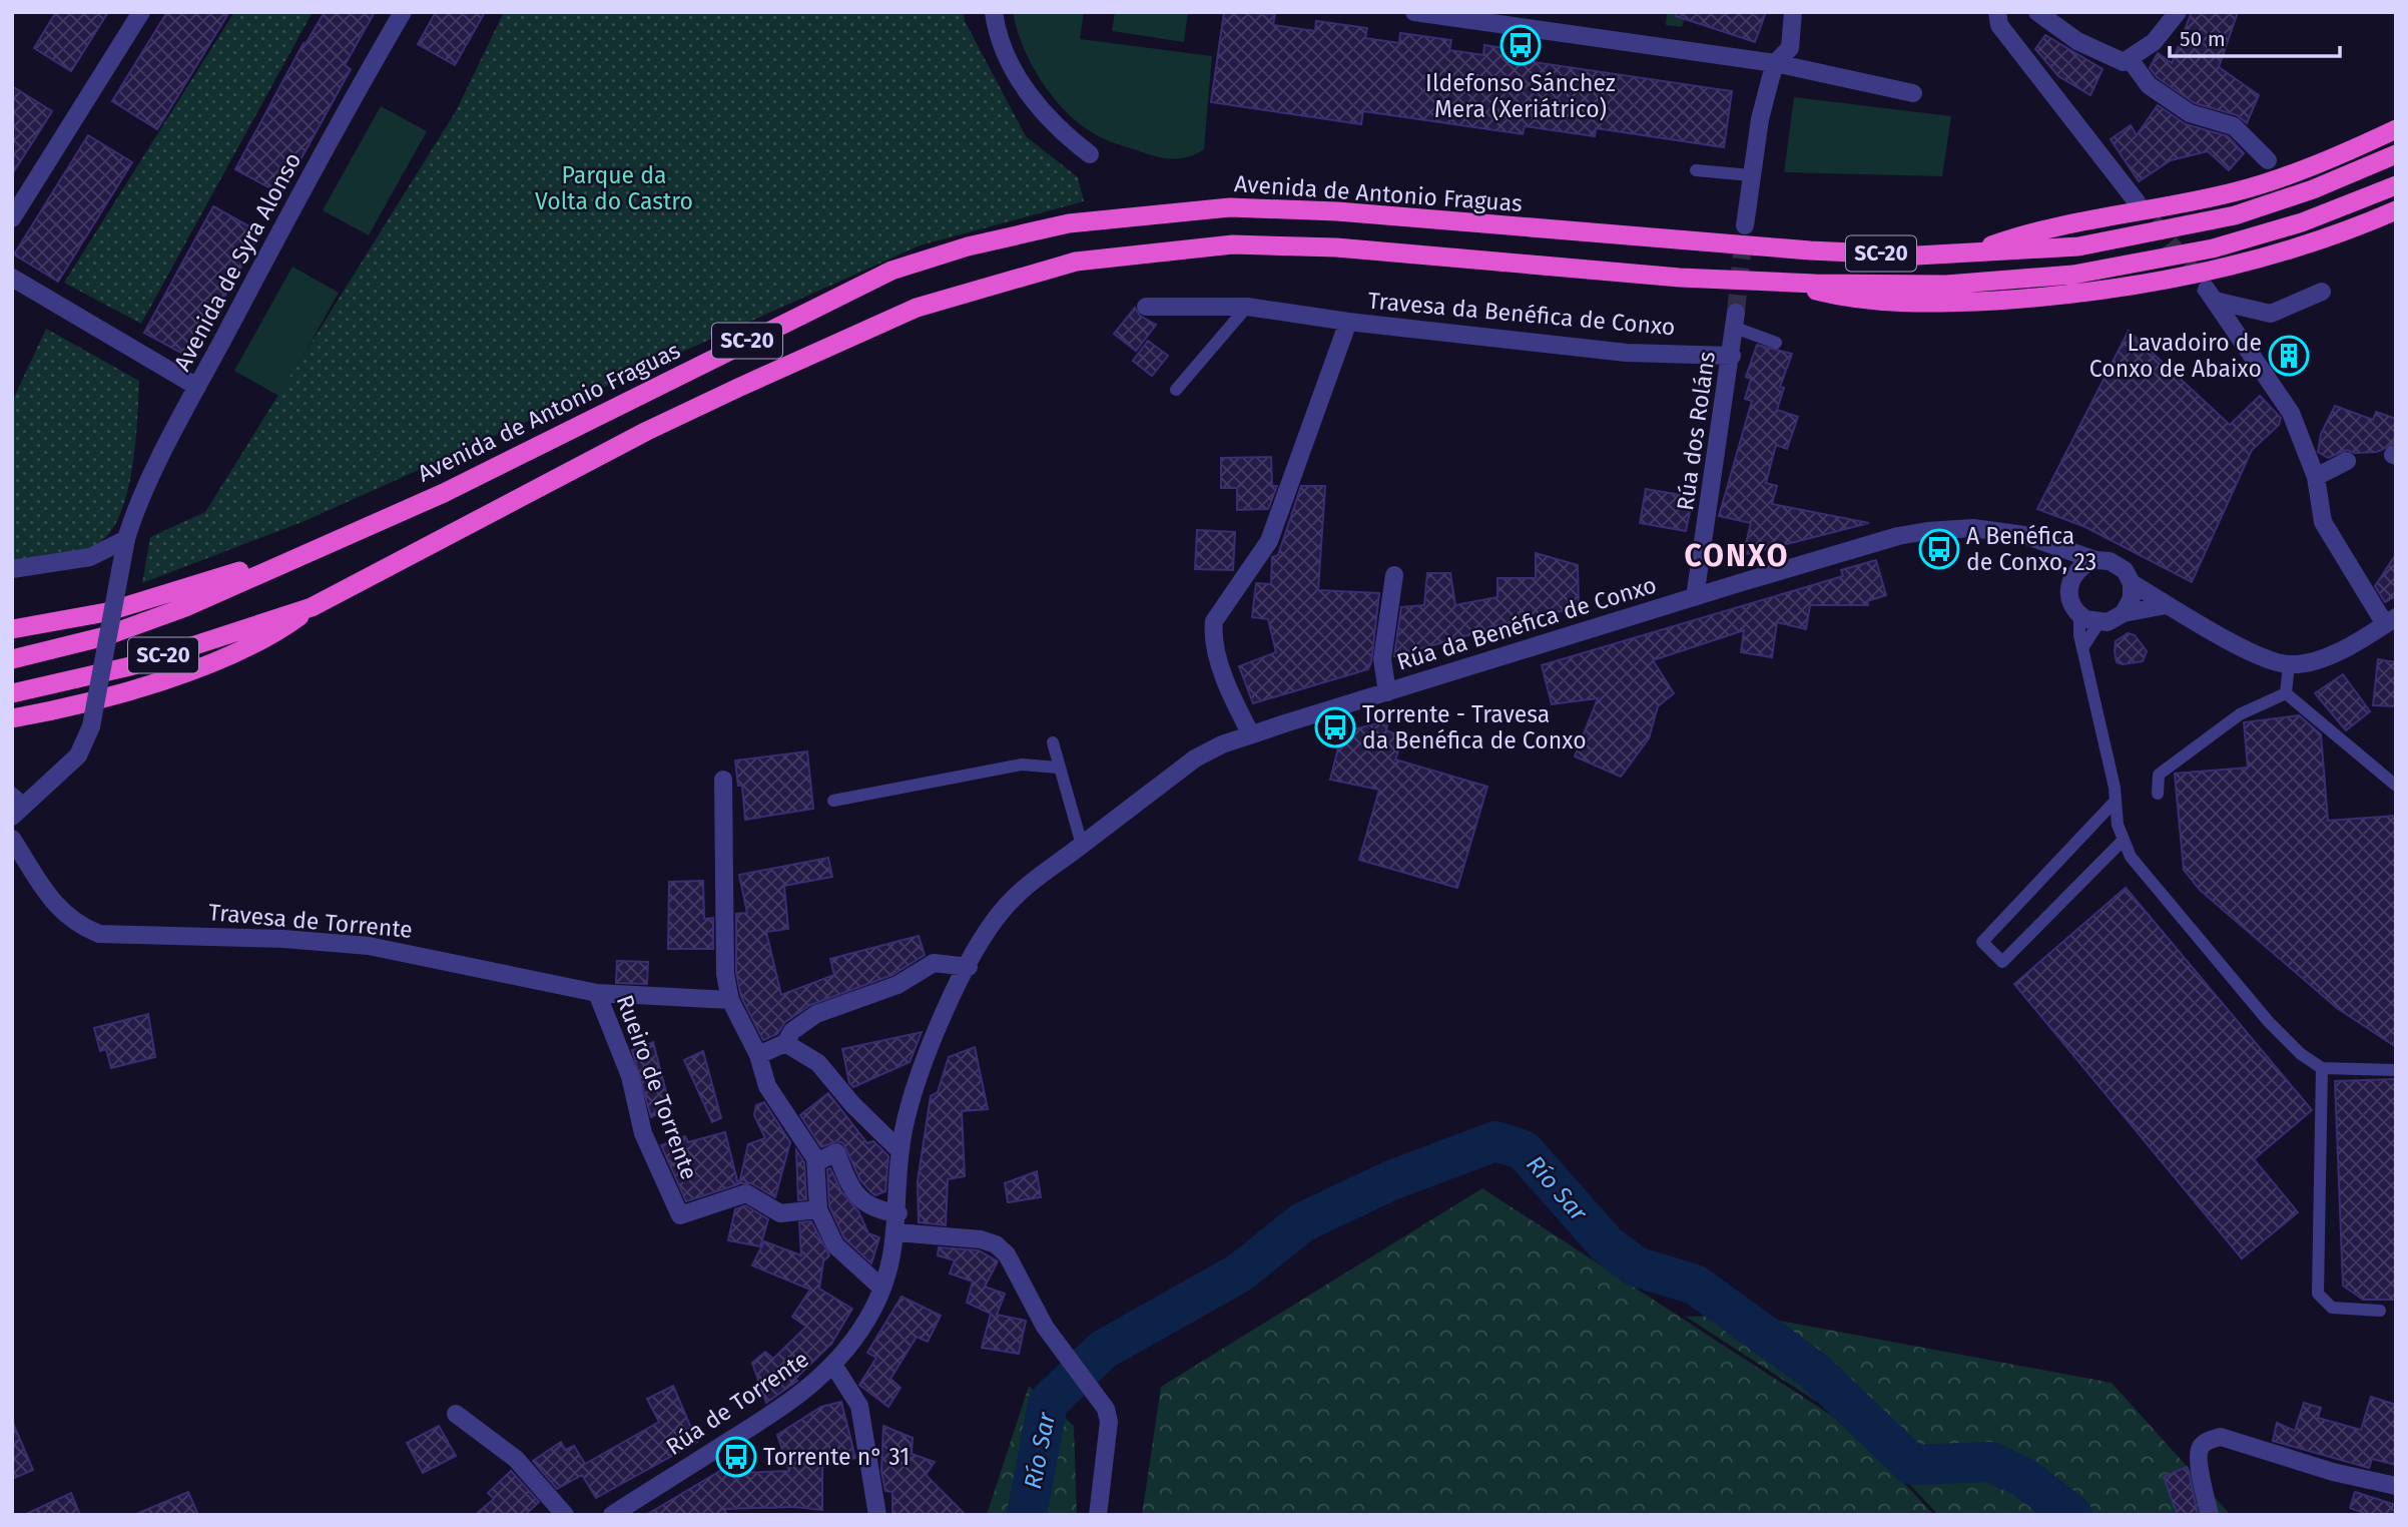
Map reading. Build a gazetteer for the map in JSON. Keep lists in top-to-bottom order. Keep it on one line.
{"streets":{"highway":["Avenida de Antonio Fraguas","SC-20"],"street":["Avenida de Syra Alonso","Travesa da Benéfica de Conxo","Rúa dos Roláns","Rúa da Benéfica de Conxo","Travesa de Torrente","Rueiro de Torrente","Rúa de Torrente"]},"crossings":[["Travesa da Benéfica de Conxo","Rúa dos Roláns"],["Travesa da Benéfica de Conxo","Rúa da Benéfica de Conxo"],["Rúa dos Roláns","Rúa da Benéfica de Conxo"],["Rúa da Benéfica de Conxo","Rúa de Torrente"],["Travesa de Torrente","Rueiro de Torrente"]],"districts":["CONXO"],"water":["Río Sar"],"parks":["Parque da Volta do Castro"],"places":{"bus stop":["Ildefonso Sánchez Mera (Xeriátrico)","A Benéfica de Conxo, 23","Torrente - Travesa da Benéfica de Conxo","Torrente n° 31"],"building":["Lavadoiro de Conxo de Abaixo"]},"scale_bar":"50 m"}
